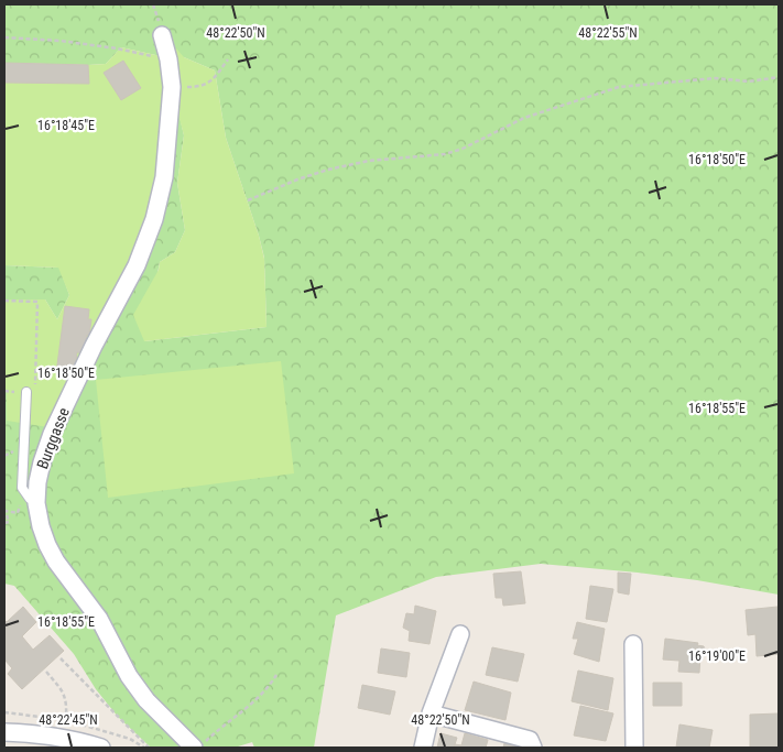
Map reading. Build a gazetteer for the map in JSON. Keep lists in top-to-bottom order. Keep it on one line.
{"streets":{"street":["Burggasse"]},"coordinates":["48°22'50\"N","48°22'55\"N","16°18'45\"E","16°18'50\"E","16°18'55\"E","16°19'00\"E","48°22'45\"N"]}
